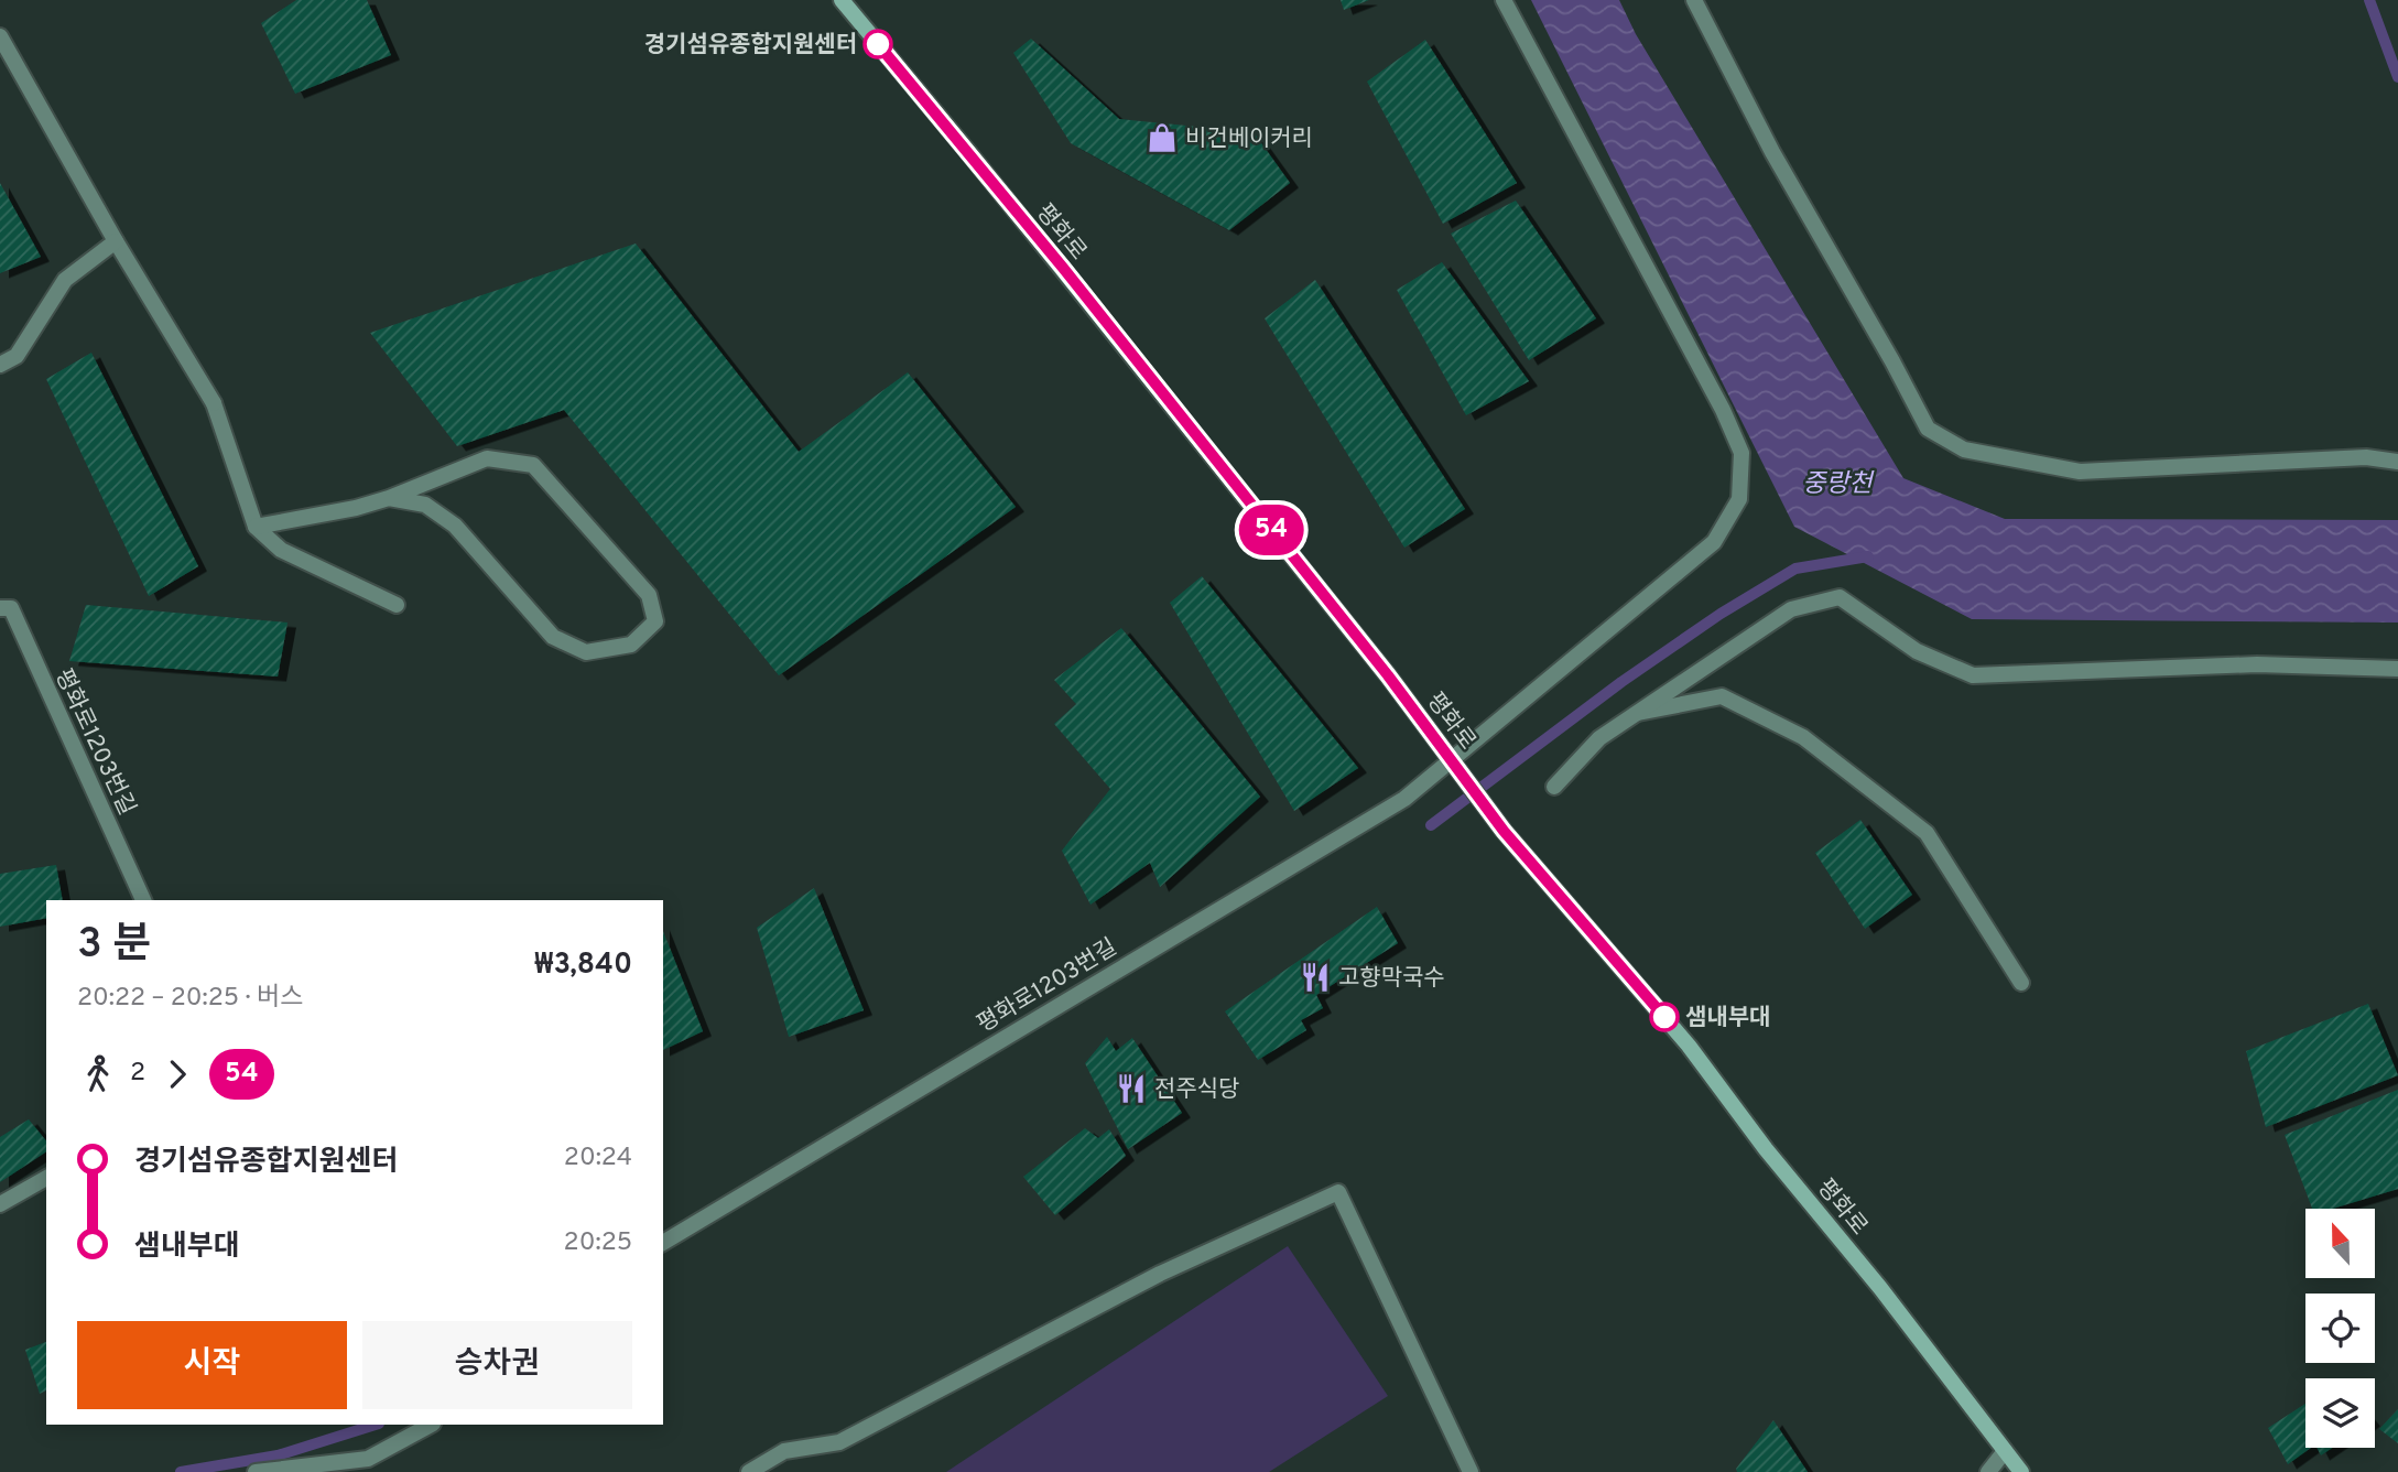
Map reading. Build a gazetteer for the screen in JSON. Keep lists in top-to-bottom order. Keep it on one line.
{"streets":{"main road":["평화로"],"street":["평화로1203번길"]},"crossings":[["평화로","평화로1203번길"]],"water":["중랑천"],"places":{"other":["경기섬유종합지원센터","샘내부대"],"shop":["비건베이커리"],"restaurant":["고향막국수","전주식당"]},"lines":["bus line 54"],"north":"top","page":{"on_map":"54","heading":["3 분","20:22 – 20:25 · 버스","₩3,840"],"legs":["2","54"],"list":[{"name":"경기섬유종합지원센터","value":"20:24"},{"name":"샘내부대","value":"20:25"}],"buttons":["시작","승차권"]}}
